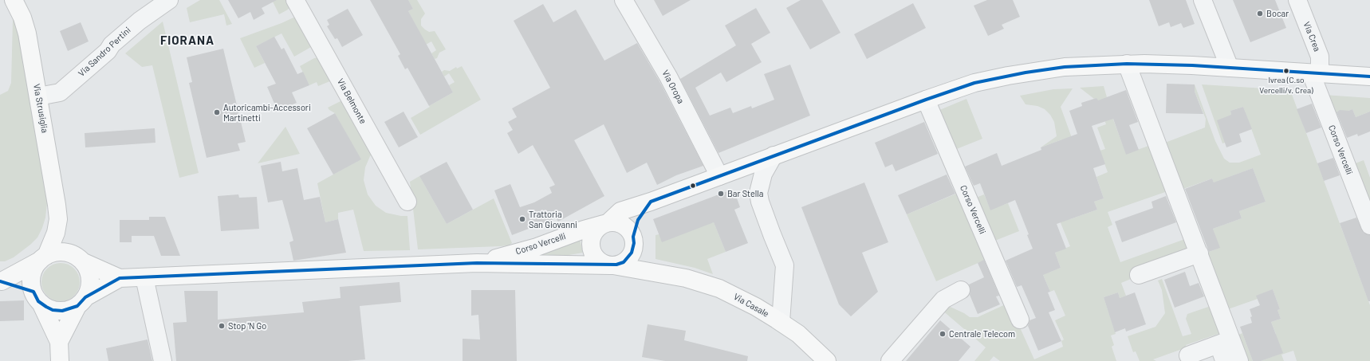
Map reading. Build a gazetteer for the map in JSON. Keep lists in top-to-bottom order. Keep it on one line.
{"streets":{"main road":["Via Strusiglia","Corso Vercelli","Via Casale"],"street":["Via Crea","Via Sandro Pertini","Via Oropa","Via Belmonte"]},"crossings":[["Via Crea","Corso Vercelli"],["Via Sandro Pertini","Via Strusiglia"],["Via Oropa","Corso Vercelli"],["Via Strusiglia","Corso Vercelli"],["Corso Vercelli","Via Casale"]],"districts":["FIORANA"],"places":["Bocar","Ivrea (C.so Vercelli/v. Crea)","Autoricambi-Accessori Martinetti","Bar Stella","Trattoria San Giovanni","Stop 'N Go","Centrale Telecom"]}
